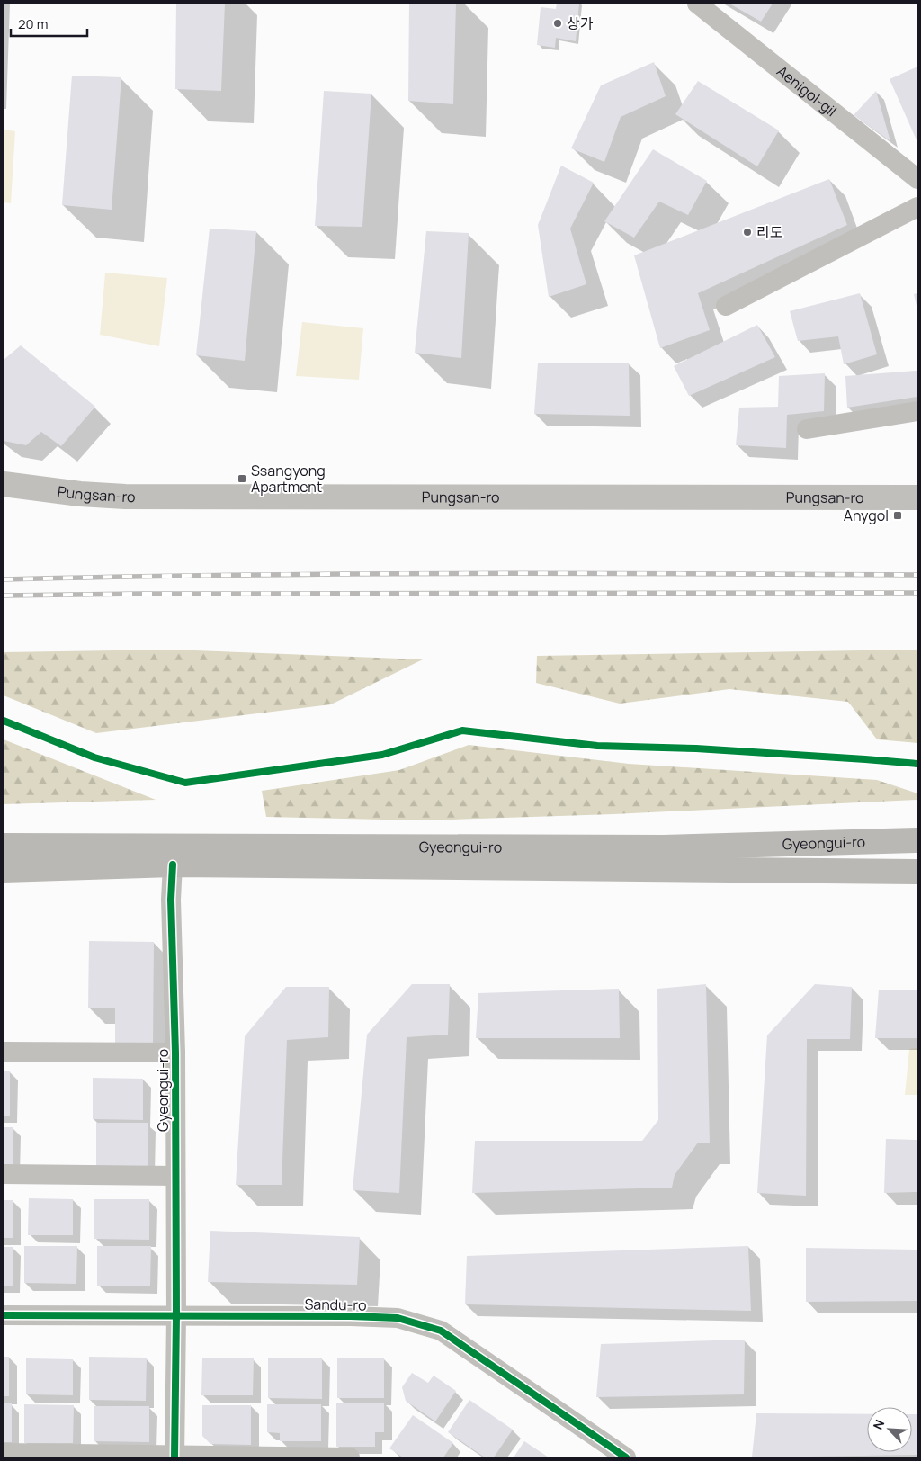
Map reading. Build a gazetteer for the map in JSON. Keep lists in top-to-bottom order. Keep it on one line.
{"streets":{"main road":["Pungsan-ro","Gyeongui-ro"],"street":["Aenigol-gil","Sandu-ro"]},"crossings":[["Gyeongui-ro","Sandu-ro"]],"places":{"other":["상가","리도"],"transit":["Ssangyong Apartment","Anygol"]},"scale_bar":"20 m","north":"top left"}
